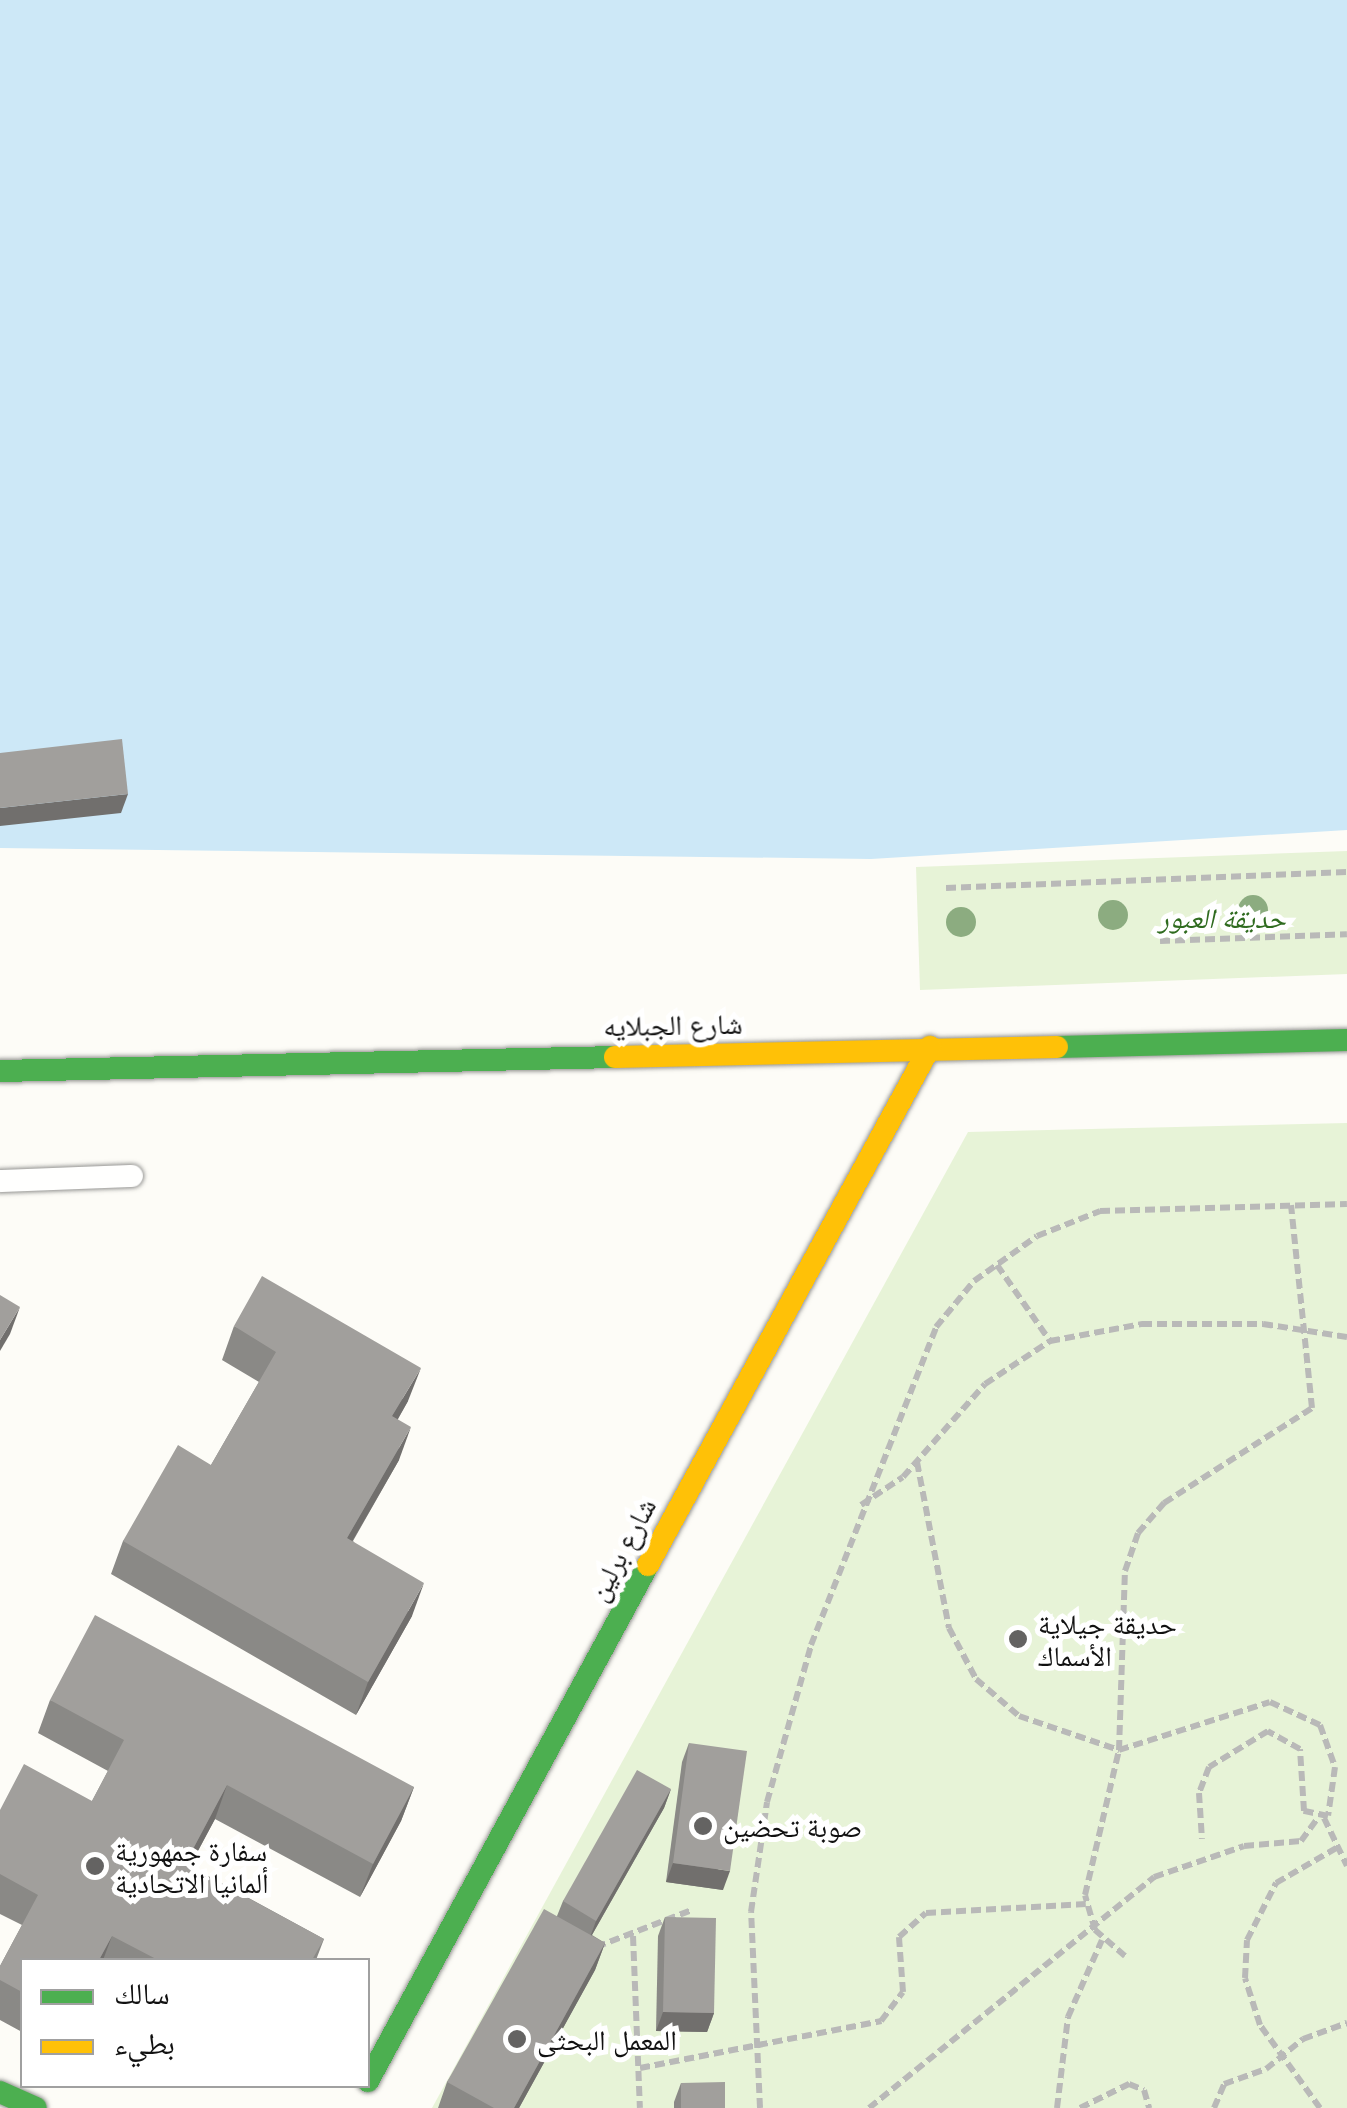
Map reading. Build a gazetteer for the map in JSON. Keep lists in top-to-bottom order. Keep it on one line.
{"streets":{"street":["شارع الجبلايه","شارع برلين"]},"crossings":[["شارع الجبلايه","شارع برلين"]],"parks":["حديقة العبور"],"places":["حديقة جيلاية الأسماك","صوبة تحضين","سفارة جمهورية ألمانيا الاتحادية","المعمل البحثى"],"legend":["سالك","بطيء"]}
